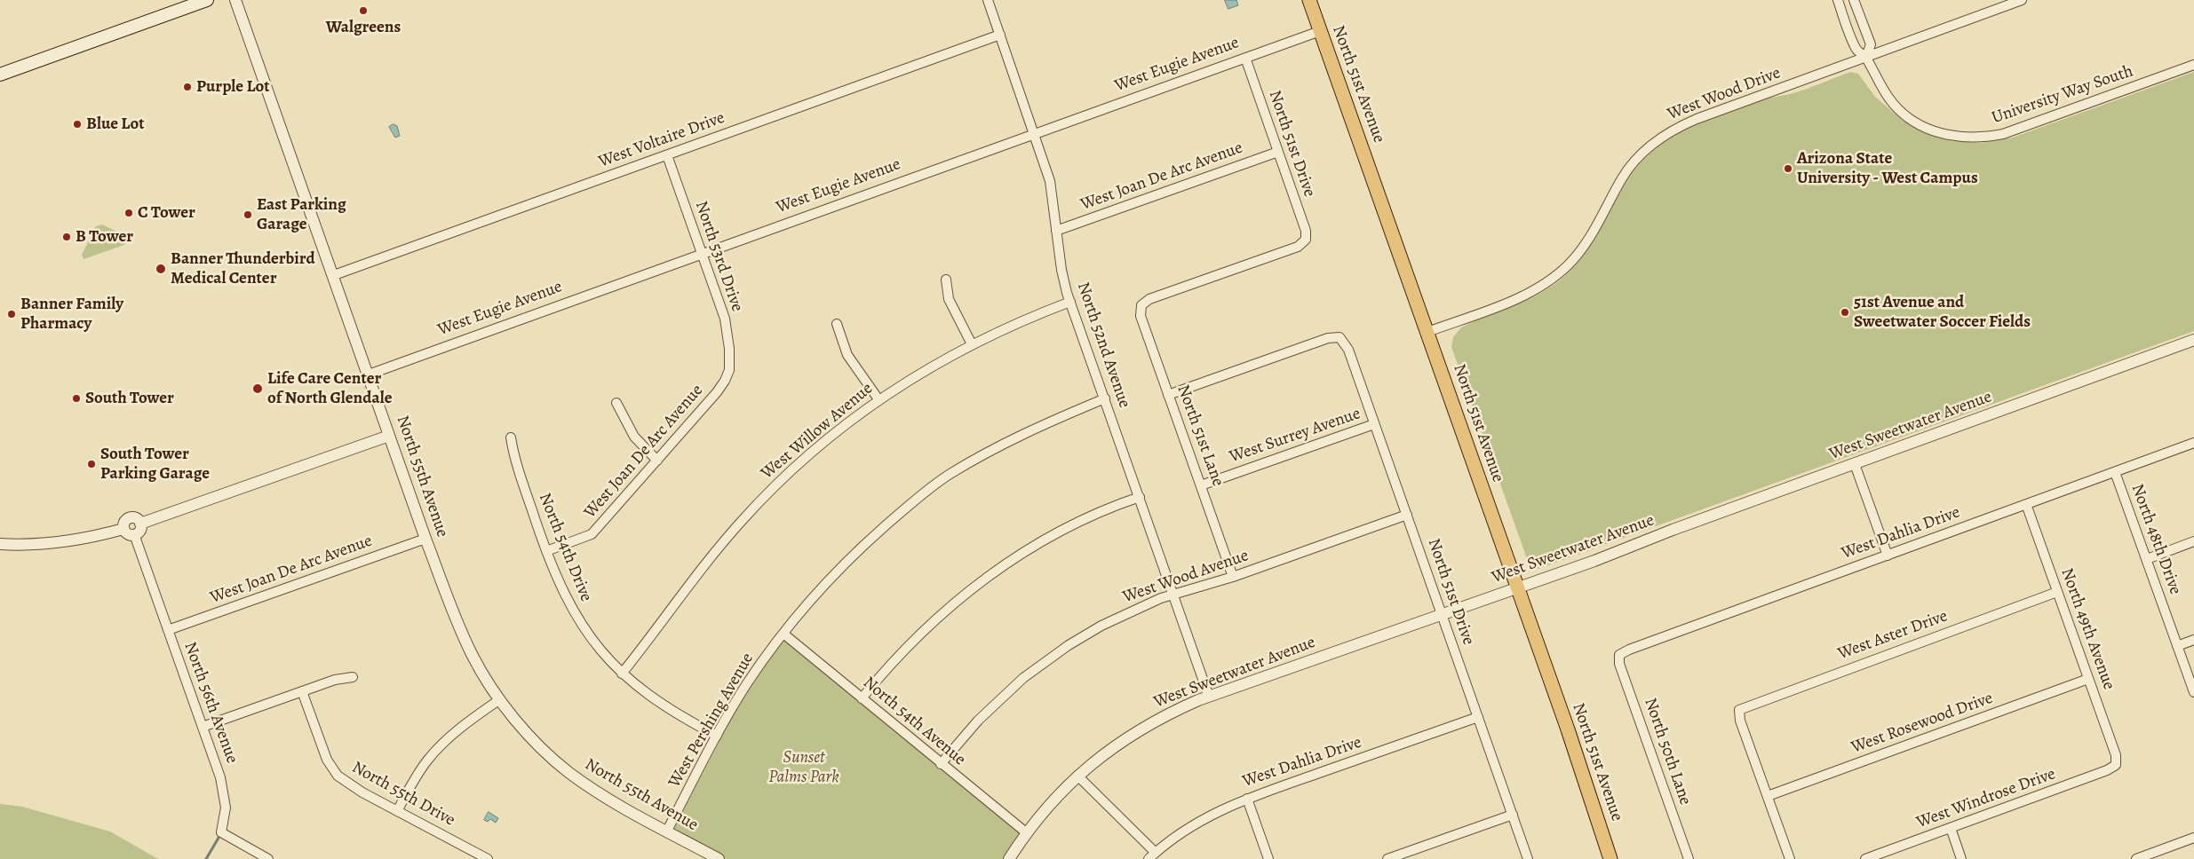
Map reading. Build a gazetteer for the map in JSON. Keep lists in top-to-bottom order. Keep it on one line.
{"streets":{"main road":["North 51st Avenue"],"street":["West Eugie Avenue","West Wood Drive","University Way South","West Voltaire Drive","North 51st Drive","West Joan De Arc Avenue","North 53rd Drive","North 52nd Avenue","West Sweetwater Avenue","West Willow Avenue","North 51st Lane","West Surrey Avenue","North 55th Avenue","West Dahlia Drive","North 48th Drive","North 54th Drive","West Wood Avenue","North 49th Avenue","West Aster Drive","North 56th Avenue","West Pershing Avenue","North 54th Avenue","West Rosewood Drive","North 50th Lane","North 55th Drive","West Windrose Drive"]},"crossings":[["West Eugie Avenue","North 51st Avenue"],["West Eugie Avenue","North 51st Drive"],["West Eugie Avenue","North 53rd Drive"],["West Eugie Avenue","North 52nd Avenue"],["West Eugie Avenue","North 55th Avenue"],["North 51st Avenue","West Wood Drive"],["North 51st Avenue","West Sweetwater Avenue"],["West Wood Drive","University Way South"],["West Voltaire Drive","North 53rd Drive"],["West Voltaire Drive","North 52nd Avenue"],["West Voltaire Drive","North 55th Avenue"],["North 51st Drive","West Joan De Arc Avenue"],["North 51st Drive","West Sweetwater Avenue"],["North 51st Drive","North 51st Lane"],["North 51st Drive","West Surrey Avenue"],["North 51st Drive","West Dahlia Drive"],["North 51st Drive","West Wood Avenue"],["West Joan De Arc Avenue","North 53rd Drive"],["West Joan De Arc Avenue","North 52nd Avenue"],["West Joan De Arc Avenue","North 55th Avenue"],["West Joan De Arc Avenue","North 54th Drive"],["West Joan De Arc Avenue","North 56th Avenue"],["North 52nd Avenue","West Sweetwater Avenue"],["North 52nd Avenue","West Willow Avenue"],["North 52nd Avenue","West Wood Avenue"],["North 52nd Avenue","West Pershing Avenue"],["West Sweetwater Avenue","North 54th Avenue"],["West Willow Avenue","North 54th Drive"],["North 51st Lane","West Surrey Avenue"],["North 51st Lane","West Wood Avenue"],["North 55th Avenue","West Pershing Avenue"],["West Dahlia Drive","North 48th Drive"],["West Dahlia Drive","North 49th Avenue"],["West Dahlia Drive","North 50th Lane"],["North 54th Drive","West Pershing Avenue"],["West Wood Avenue","North 54th Avenue"],["North 49th Avenue","West Aster Drive"],["North 49th Avenue","West Rosewood Drive"],["North 49th Avenue","West Windrose Drive"],["West Aster Drive","West Rosewood Drive"],["West Pershing Avenue","North 54th Avenue"]],"parks":["Sunset Palms Park"],"places":["Walgreens","Purple Lot","Blue Lot","Arizona State University - West Campus","C Tower","East Parking Garage","B Tower","Banner Thunderbird Medical Center","51st Avenue and Sweetwater Soccer Fields","Banner Family Pharmacy","Life Care Center of North Glendale","South Tower","South Tower Parking Garage"]}
